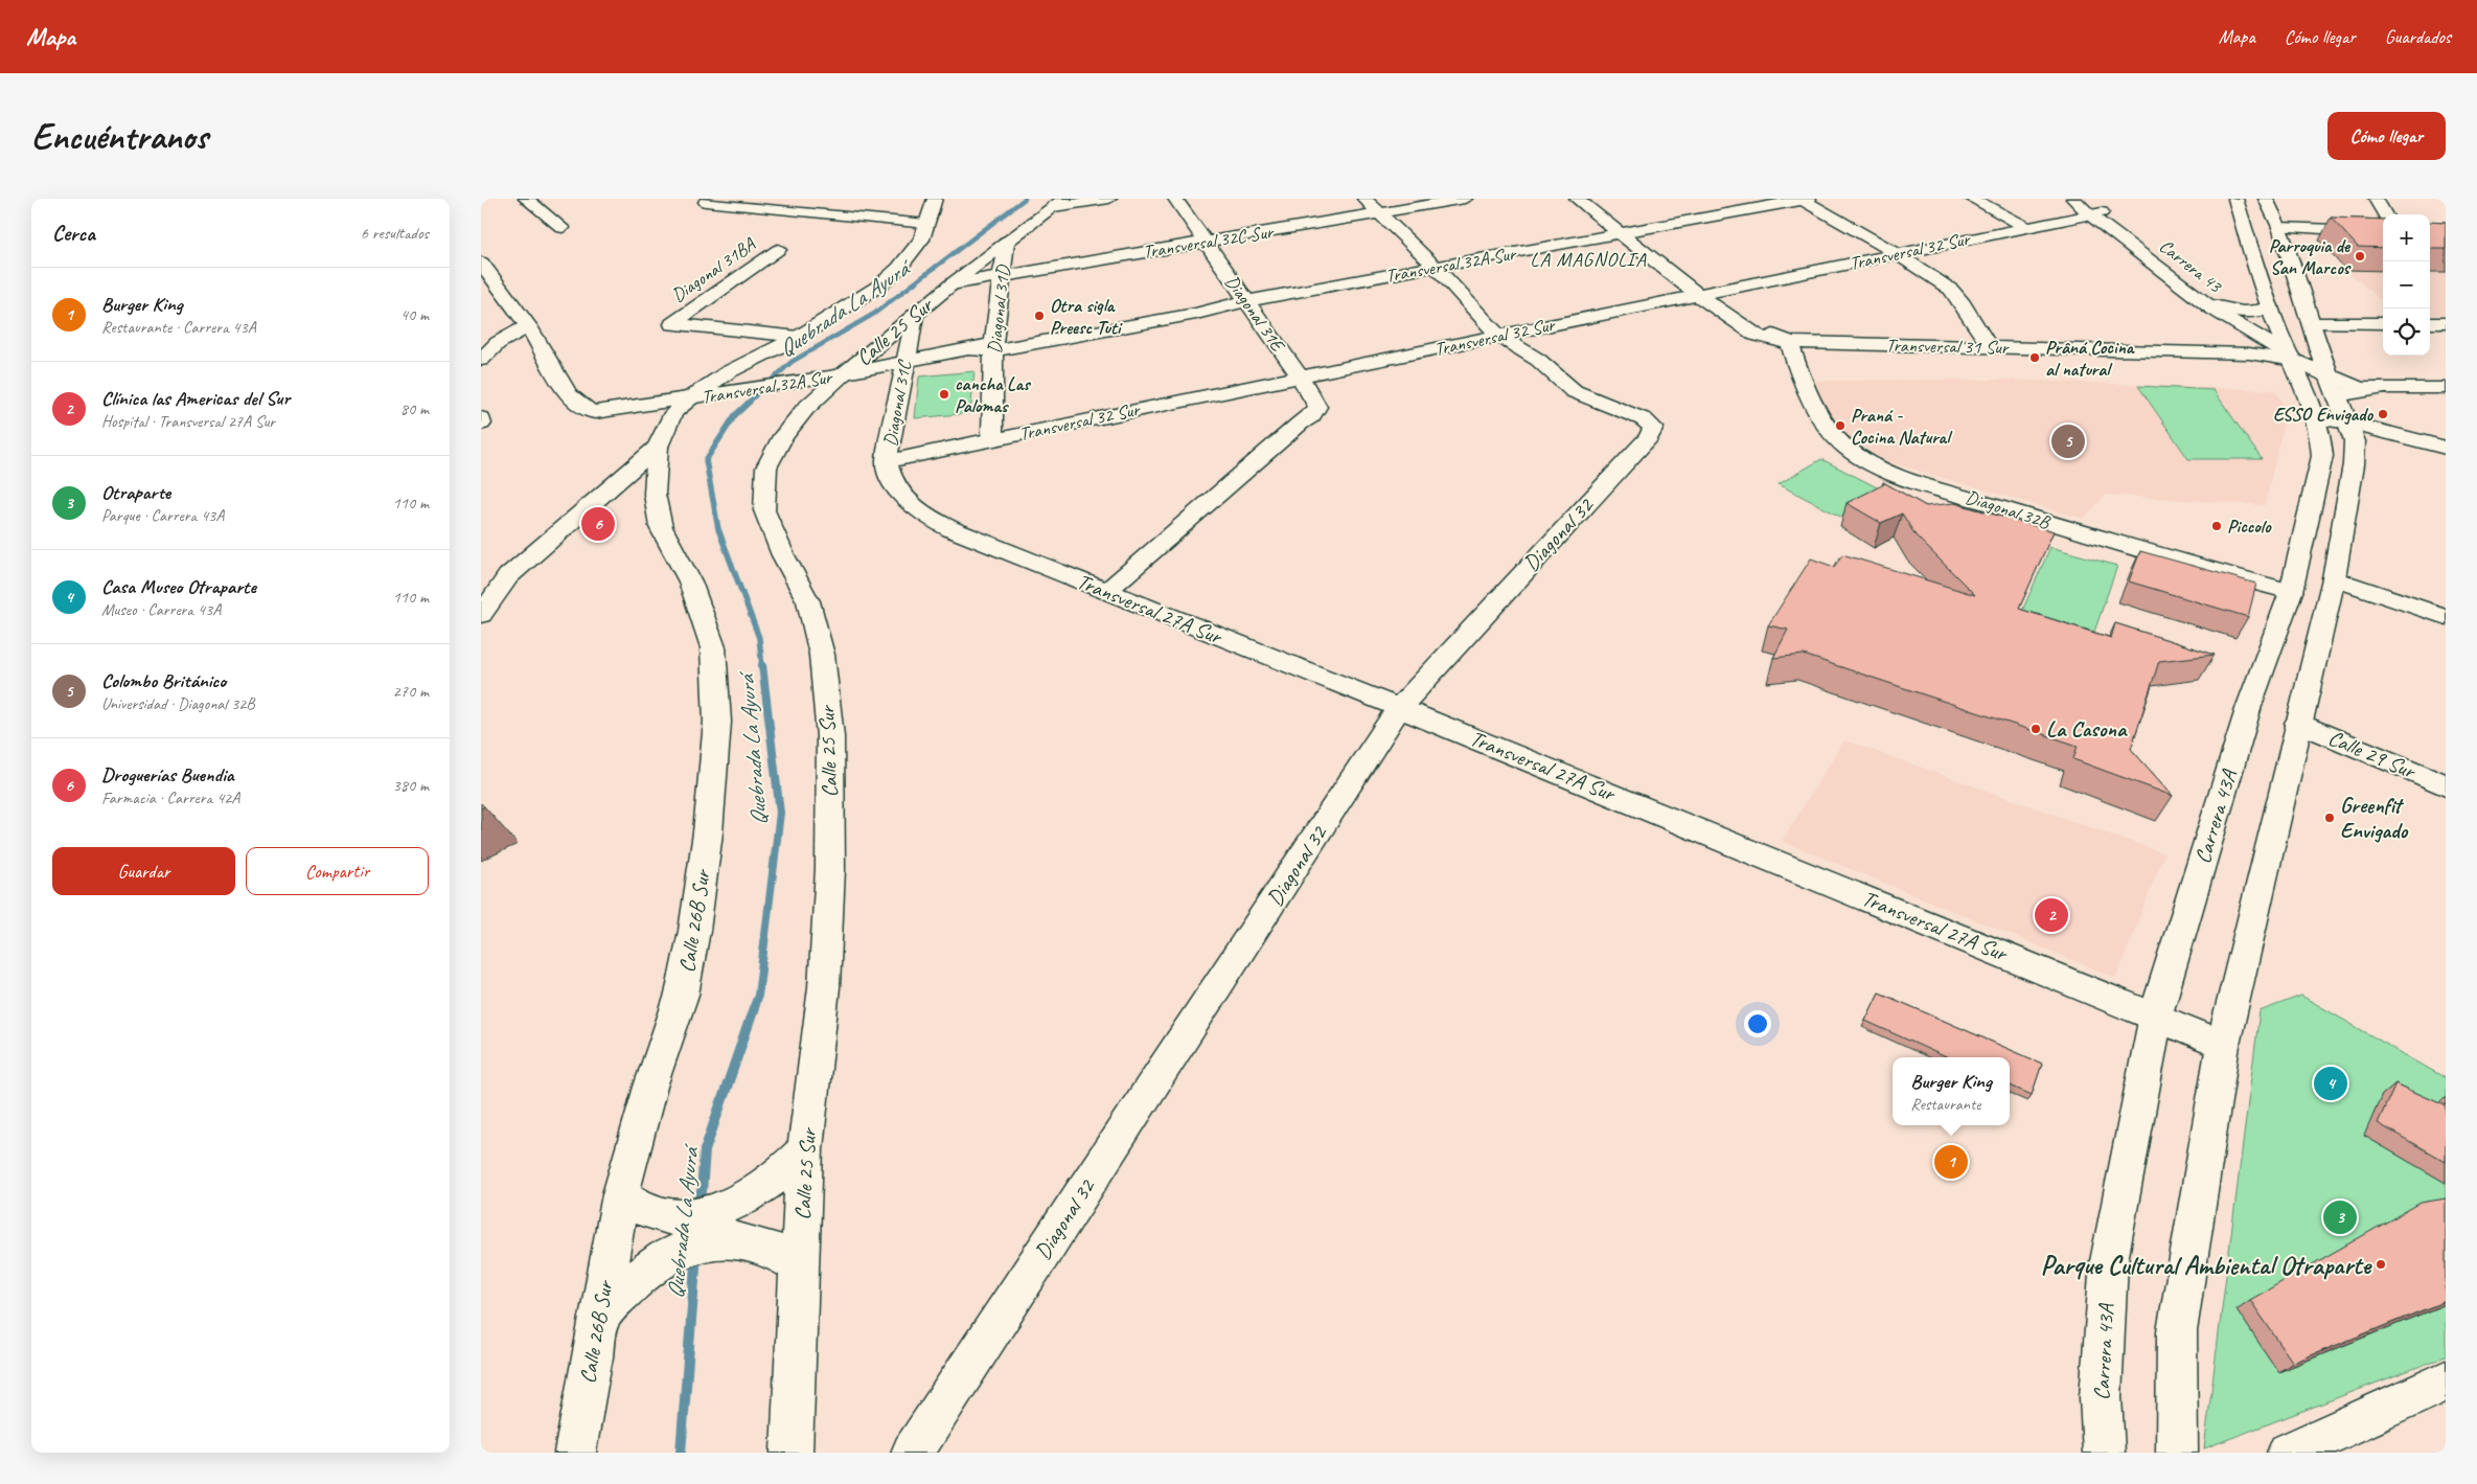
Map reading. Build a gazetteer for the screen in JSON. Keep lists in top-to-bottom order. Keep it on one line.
{"streets":{"street":["Transversal 32C Sur","Transversal 32 Sur","Transversal 32A Sur","Carrera 43","Diagonal 31BA","Diagonal 31D","Diagonal 31E","Calle 25 Sur","Transversal 31 Sur","Diagonal 31C","Diagonal 32B","Diagonal 32","Transversal 27A Sur","Calle 29 Sur","Carrera 43A","Calle 26B Sur"]},"crossings":[["Transversal 32C Sur","Diagonal 31D"],["Transversal 32C Sur","Diagonal 31E"],["Transversal 32C Sur","Calle 25 Sur"],["Transversal 32C Sur","Diagonal 32"],["Transversal 32 Sur","Carrera 43"],["Transversal 32 Sur","Diagonal 31D"],["Transversal 32 Sur","Diagonal 31E"],["Transversal 32 Sur","Diagonal 31C"],["Transversal 32 Sur","Diagonal 32"],["Transversal 32 Sur","Transversal 27A Sur"],["Transversal 32A Sur","Diagonal 31D"],["Transversal 32A Sur","Diagonal 31E"],["Transversal 32A Sur","Calle 25 Sur"],["Transversal 32A Sur","Diagonal 31C"],["Transversal 32A Sur","Diagonal 32"],["Transversal 32A Sur","Calle 26B Sur"],["Carrera 43","Transversal 31 Sur"],["Carrera 43","Carrera 43A"],["Diagonal 31D","Calle 25 Sur"],["Diagonal 31E","Transversal 27A Sur"],["Calle 25 Sur","Diagonal 31C"],["Transversal 31 Sur","Diagonal 32B"],["Transversal 31 Sur","Carrera 43A"],["Diagonal 31C","Transversal 27A Sur"],["Diagonal 32B","Carrera 43A"],["Diagonal 32","Transversal 27A Sur"],["Transversal 27A Sur","Carrera 43A"]],"districts":["LA MAGNOLIA"],"water":["Quebrada La Ayurá"],"places":["Parroquia de San Marcos","Otra sigla Preesc Tuti","Prâná Cocina al natural","cancha Las Palomas","ESSO Envigado","Praná - Cocina Natural","Piccolo","La Casona","Greenfit Envigado","Parque Cultural Ambiental Otraparte"],"page":{"header":"Mapa","nav":["Mapa","Cómo llegar","Guardados"],"buttons":["Cómo llegar",["Guardar","Compartir"]],"title":"Encuéntranos","heading":["Cerca","6 resultados"],"map_buttons":["+","−"],"list":[{"mark":"1","name":"Burger King","note":"Restaurante · Carrera 43A","value":"40 m"},{"mark":"2","name":"Clínica las Americas del Sur","note":"Hospital · Transversal 27A Sur","value":"80 m"},{"mark":"3","name":"Otraparte","note":"Parque · Carrera 43A","value":"110 m"},{"mark":"4","name":"Casa Museo Otraparte","note":"Museo · Carrera 43A","value":"110 m"},{"mark":"5","name":"Colombo Británico","note":"Universidad · Diagonal 32B","value":"270 m"},{"mark":"6","name":"Droguerías Buendia","note":"Farmacia · Carrera 42A","value":"380 m"}],"pins":["5","6","2","4","1","3"],"popup":["Burger King","Restaurante"]}}
